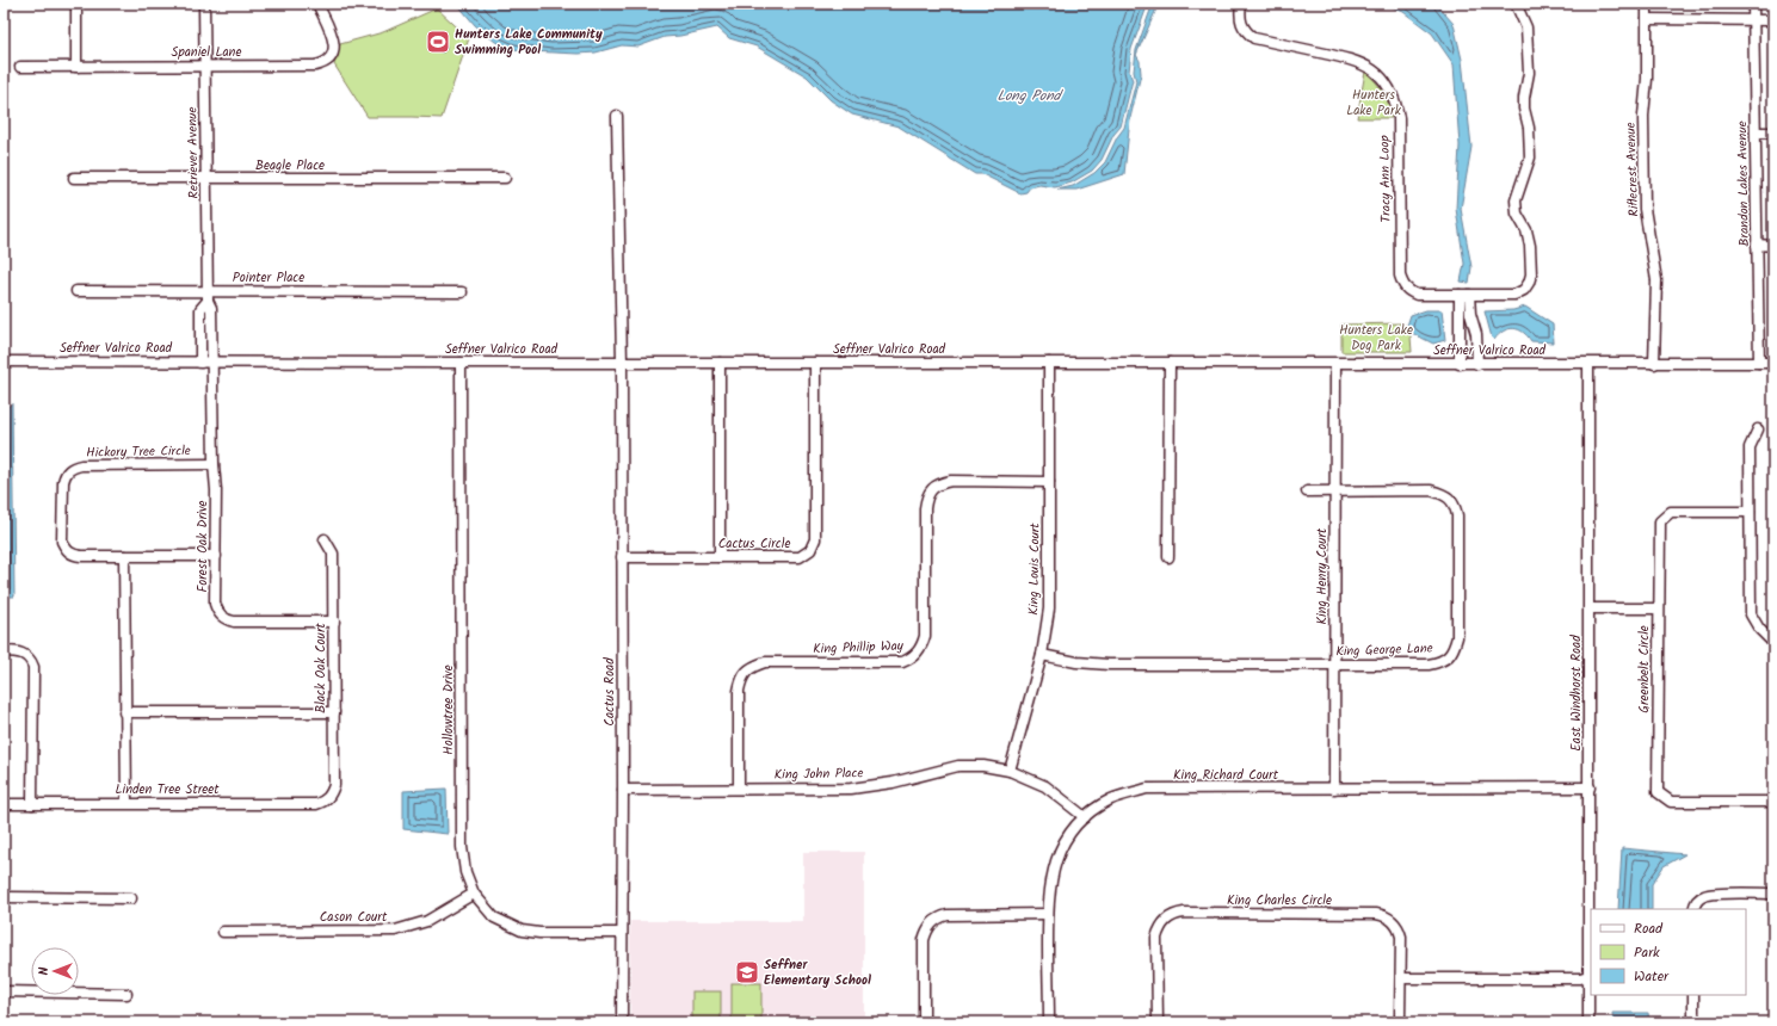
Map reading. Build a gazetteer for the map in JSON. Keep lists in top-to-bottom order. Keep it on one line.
{"streets":{"street":["Spaniel Lane","Retriever Avenue","Beagle Place","Riflecrest Avenue","Tracy Ann Loop","Brandon Lakes Avenue","Pointer Place","Seffner Valrico Road","Hickory Tree Circle","Cactus Circle","Forest Oak Drive","King Louis Court","King Henry Court","King Phillip Way","King George Lane","Black Oak Court","Greenbelt Circle","Cactus Road","East Windhorst Road","Hollowtree Drive","King John Place","King Richard Court","Linden Tree Street","King Charles Circle","Cason Court"]},"crossings":[["Spaniel Lane","Retriever Avenue"],["Retriever Avenue","Beagle Place"],["Retriever Avenue","Pointer Place"],["Retriever Avenue","Seffner Valrico Road"],["Retriever Avenue","Forest Oak Drive"],["Riflecrest Avenue","Seffner Valrico Road"],["Brandon Lakes Avenue","Seffner Valrico Road"],["Seffner Valrico Road","Cactus Circle"],["Seffner Valrico Road","Forest Oak Drive"],["Seffner Valrico Road","King Louis Court"],["Seffner Valrico Road","King Henry Court"],["Seffner Valrico Road","Cactus Road"],["Seffner Valrico Road","East Windhorst Road"],["Seffner Valrico Road","Hollowtree Drive"],["Hickory Tree Circle","Forest Oak Drive"],["Cactus Circle","Cactus Road"],["Forest Oak Drive","Black Oak Court"],["King Louis Court","King Phillip Way"],["King Louis Court","King George Lane"],["King Louis Court","King John Place"],["King Henry Court","King George Lane"],["King Henry Court","King Richard Court"],["King Phillip Way","King John Place"],["Black Oak Court","Linden Tree Street"],["Cactus Road","Hollowtree Drive"],["Cactus Road","King John Place"],["East Windhorst Road","King Richard Court"],["Hollowtree Drive","Cason Court"],["King John Place","King Richard Court"]],"water":["Long Pond"],"parks":["Hunters Lake Park","Hunters Lake Dog Park"],"places":{"sports":["Hunters Lake Community Swimming Pool"],"school or university":["Seffner Elementary School"]},"legend":["Road","Park","Water"],"north":"left"}
